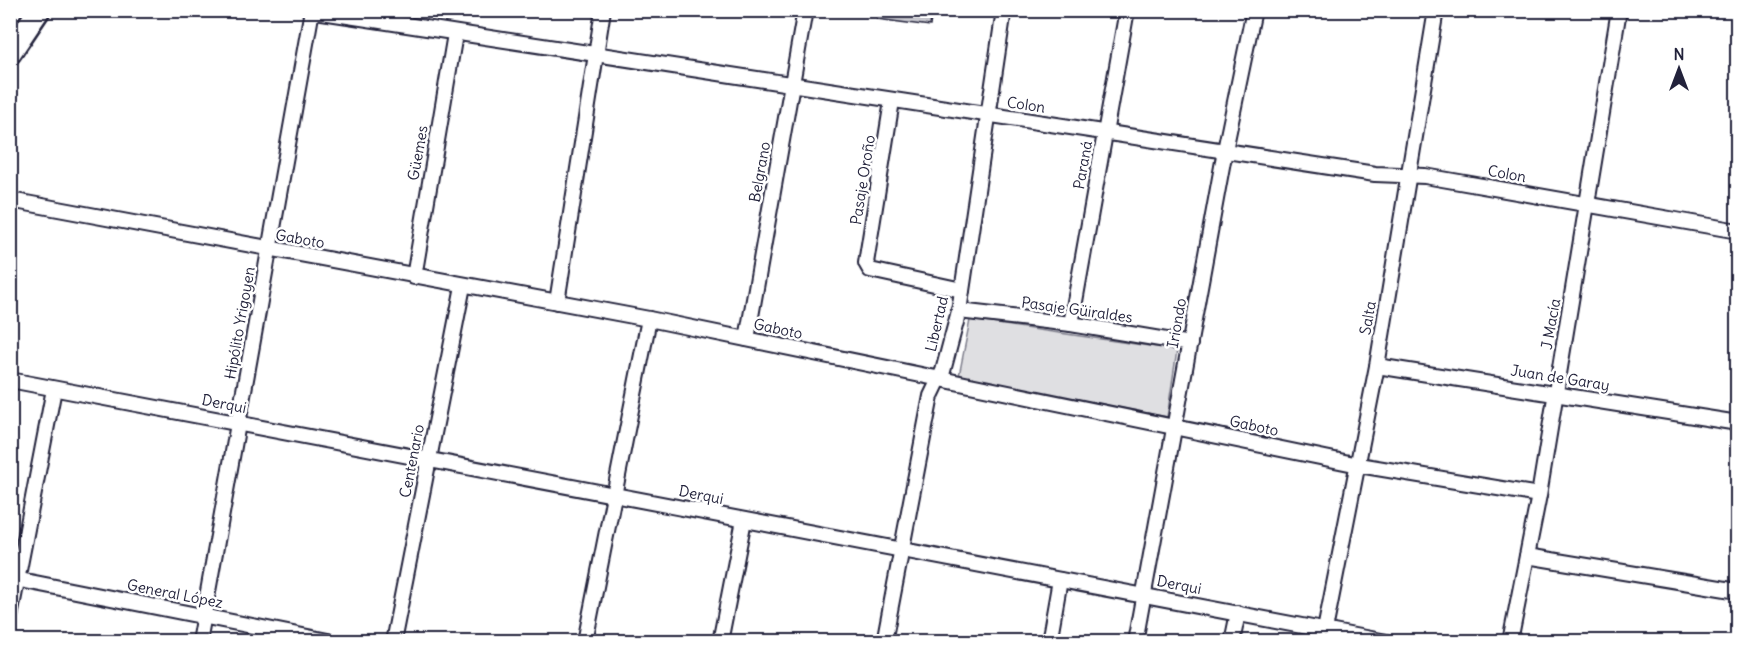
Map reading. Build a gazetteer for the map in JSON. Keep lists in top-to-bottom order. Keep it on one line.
{"streets":{"street":["Colon","Güemes","Paraná","Belgrano","Pasaje Oroño","Gaboto","Pasaje Güiraldes","Salta","Hipólito Yrigoyen","Iriondo","Libertad","J Macía","Juan de Garay","Derqui","Centenario","General López"]},"crossings":[["Colon","Güemes"],["Colon","Paraná"],["Colon","Belgrano"],["Colon","Pasaje Oroño"],["Colon","Salta"],["Colon","Hipólito Yrigoyen"],["Colon","Iriondo"],["Colon","Libertad"],["Colon","J Macía"],["Güemes","Gaboto"],["Paraná","Pasaje Güiraldes"],["Belgrano","Gaboto"],["Pasaje Oroño","Libertad"],["Gaboto","Salta"],["Gaboto","Hipólito Yrigoyen"],["Gaboto","Iriondo"],["Gaboto","Libertad"],["Gaboto","J Macía"],["Gaboto","Centenario"],["Pasaje Güiraldes","Iriondo"],["Pasaje Güiraldes","Libertad"],["Salta","Juan de Garay"],["Salta","Derqui"],["Hipólito Yrigoyen","Derqui"],["Hipólito Yrigoyen","General López"],["Iriondo","Derqui"],["Libertad","Derqui"],["J Macía","Juan de Garay"],["Derqui","Centenario"]],"north":"top"}
